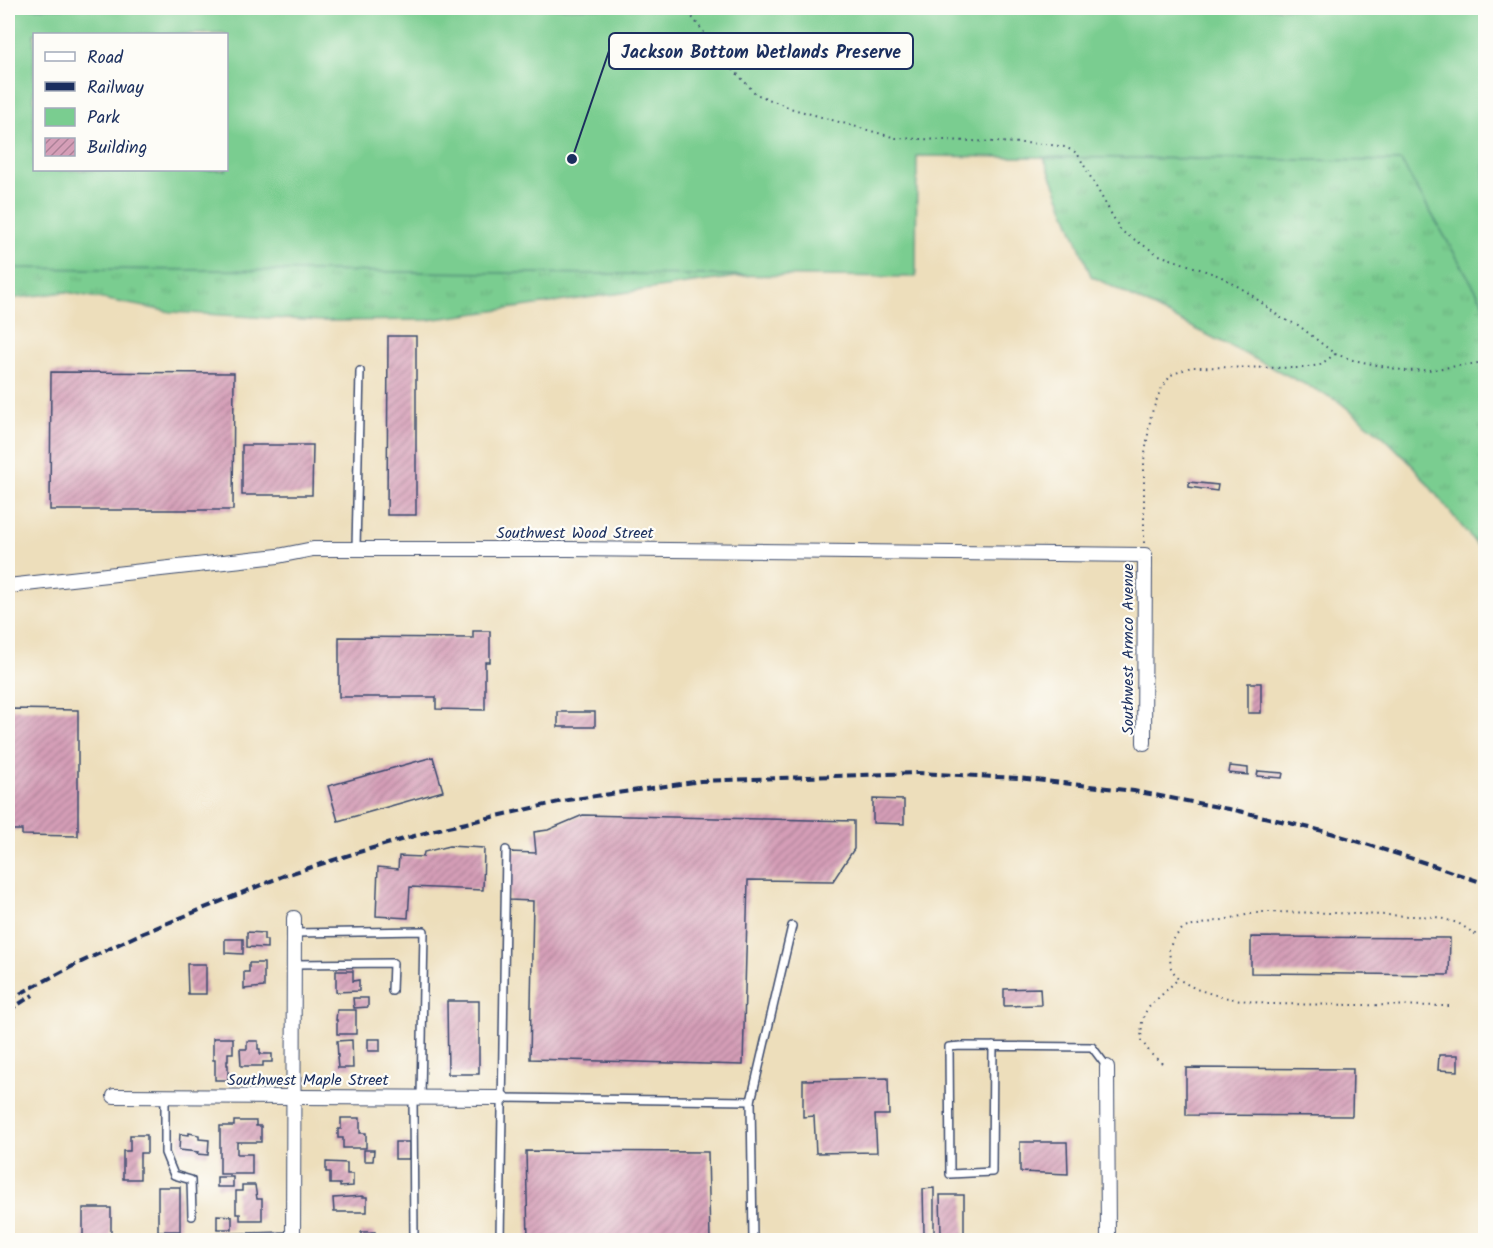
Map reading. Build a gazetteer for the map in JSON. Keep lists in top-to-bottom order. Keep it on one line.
{"streets":{"street":["Southwest Wood Street","Southwest Armco Avenue","Southwest Maple Street"]},"crossings":[["Southwest Wood Street","Southwest Armco Avenue"]],"places":["Jackson Bottom Wetlands Preserve"],"legend":["Road","Railway","Park","Building"]}
